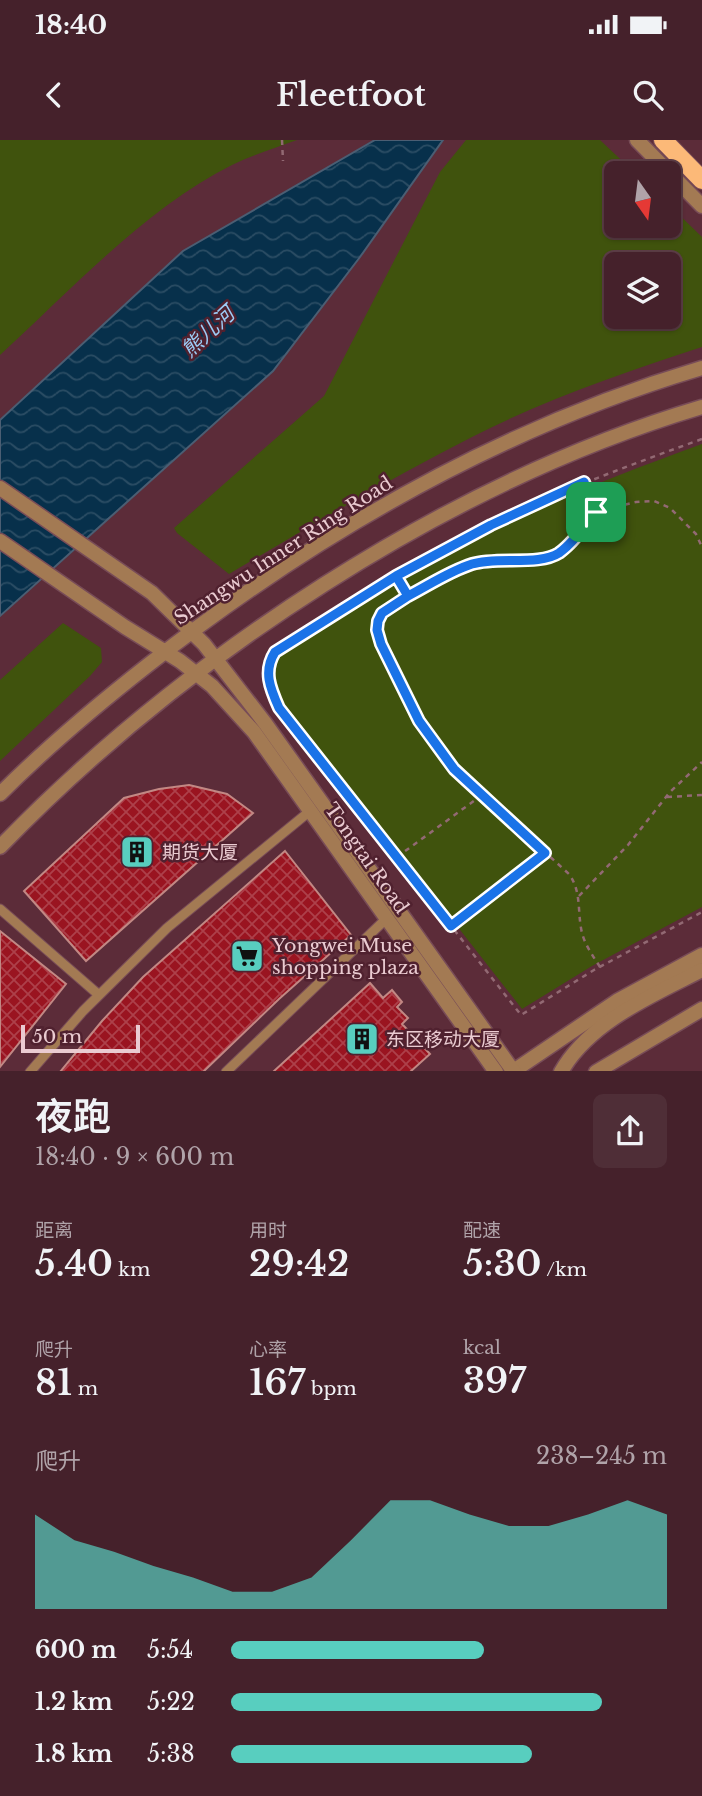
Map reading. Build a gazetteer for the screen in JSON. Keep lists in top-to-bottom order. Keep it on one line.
{"streets":{"street":["Shangwu Inner Ring Road","Tongtai Road"]},"crossings":[["Shangwu Inner Ring Road","Tongtai Road"]],"water":["熊儿河"],"places":{"building":["期货大厦","东区移动大厦"],"supermarket":["Yongwei Muse shopping plaza"]},"scale_bar":"50 m","north":"bottom","page":{"status":"18:40","header":"Fleetfoot","scale":"50 m","heading":["夜跑","18:40 · 9 × 600 m"],"stats":[["距离","5.40 km"],["用时","29:42"],["配速","5:30 /km"],["爬升","81 m"],["心率","167 bpm"],["kcal","397"]],"chart":["爬升","238–245 m"],"list":[{"name":"600 m","note":"5:54"},{"name":"1.2 km","note":"5:22"},{"name":"1.8 km","note":"5:38"}]}}
